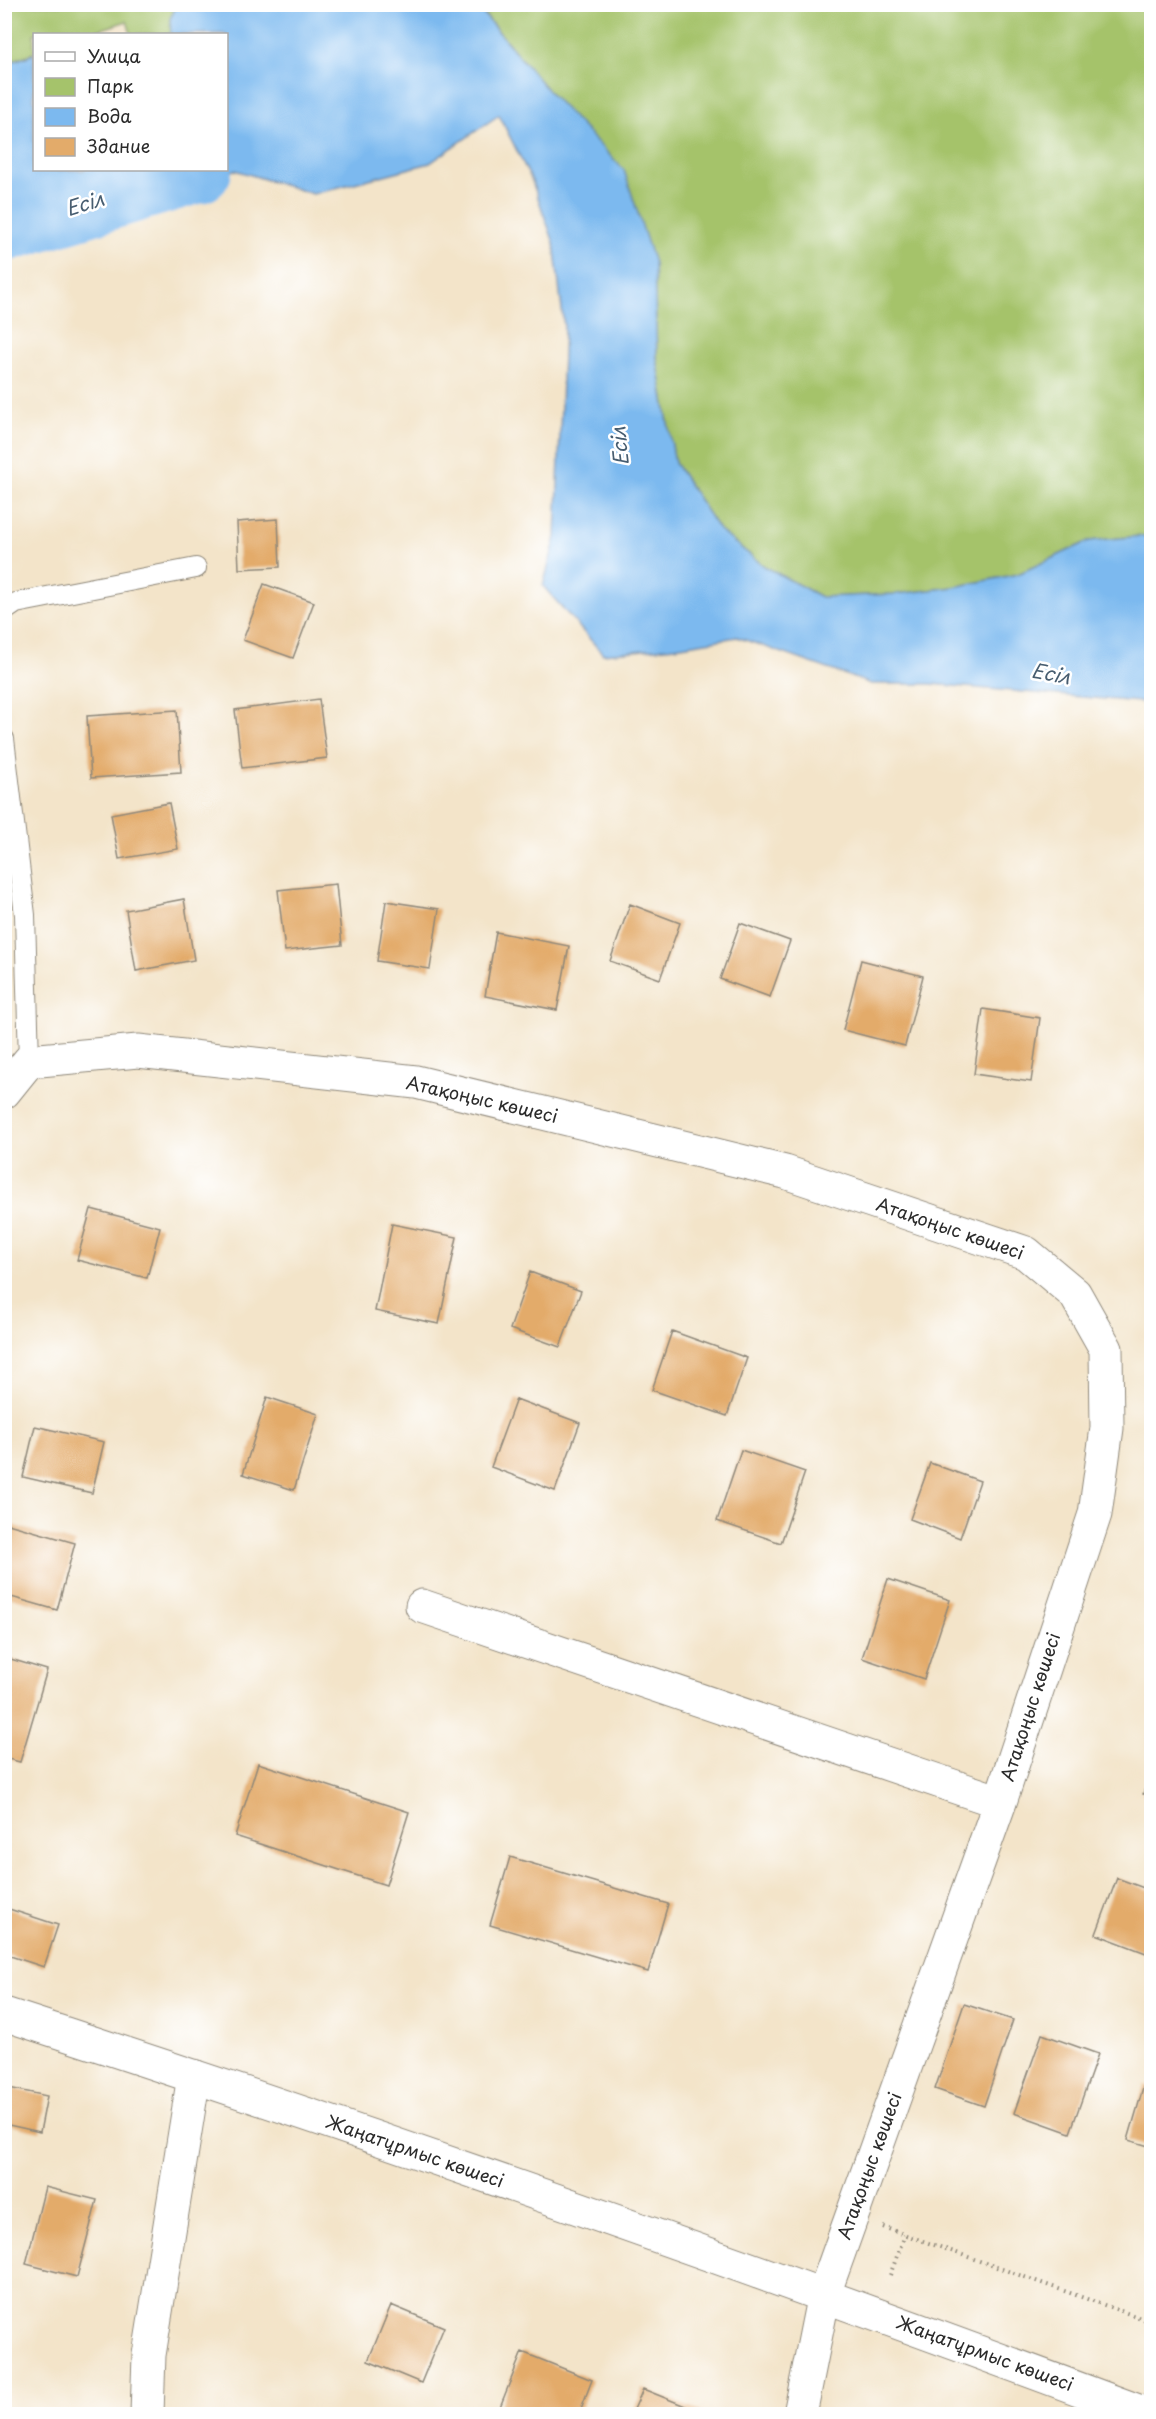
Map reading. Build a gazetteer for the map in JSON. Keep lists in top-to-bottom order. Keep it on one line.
{"streets":{"street":["Атақоңыс көшесі","Жаңатұрмыс көшесі"]},"crossings":[["Атақоңыс көшесі","Жаңатұрмыс көшесі"]],"water":["Есіл"],"legend":["Улица","Парк","Вода","Здание"]}
